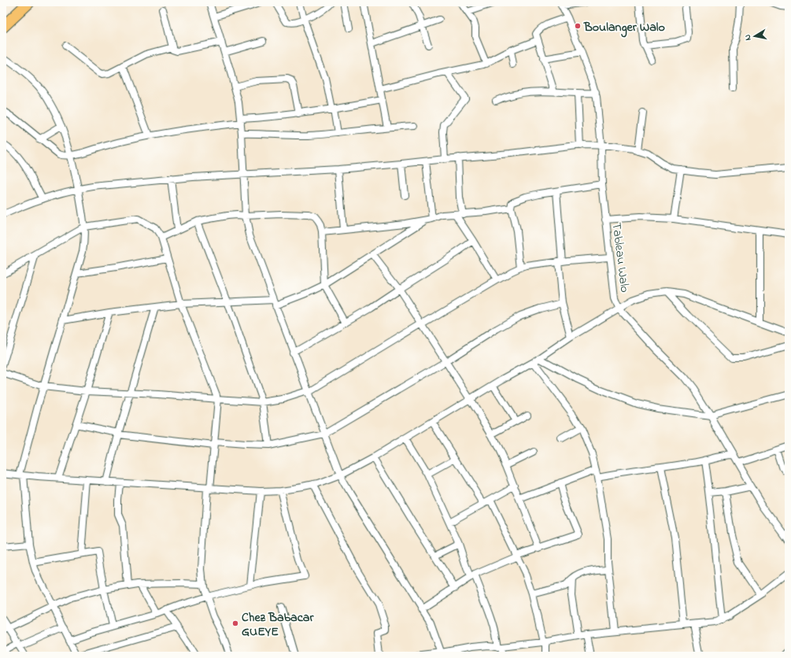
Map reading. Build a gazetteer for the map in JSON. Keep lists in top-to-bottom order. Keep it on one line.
{"streets":{"street":["Tableau Walo"]},"places":["Boulanger Walo","Chez Babacar GUEYE"],"north":"left"}
